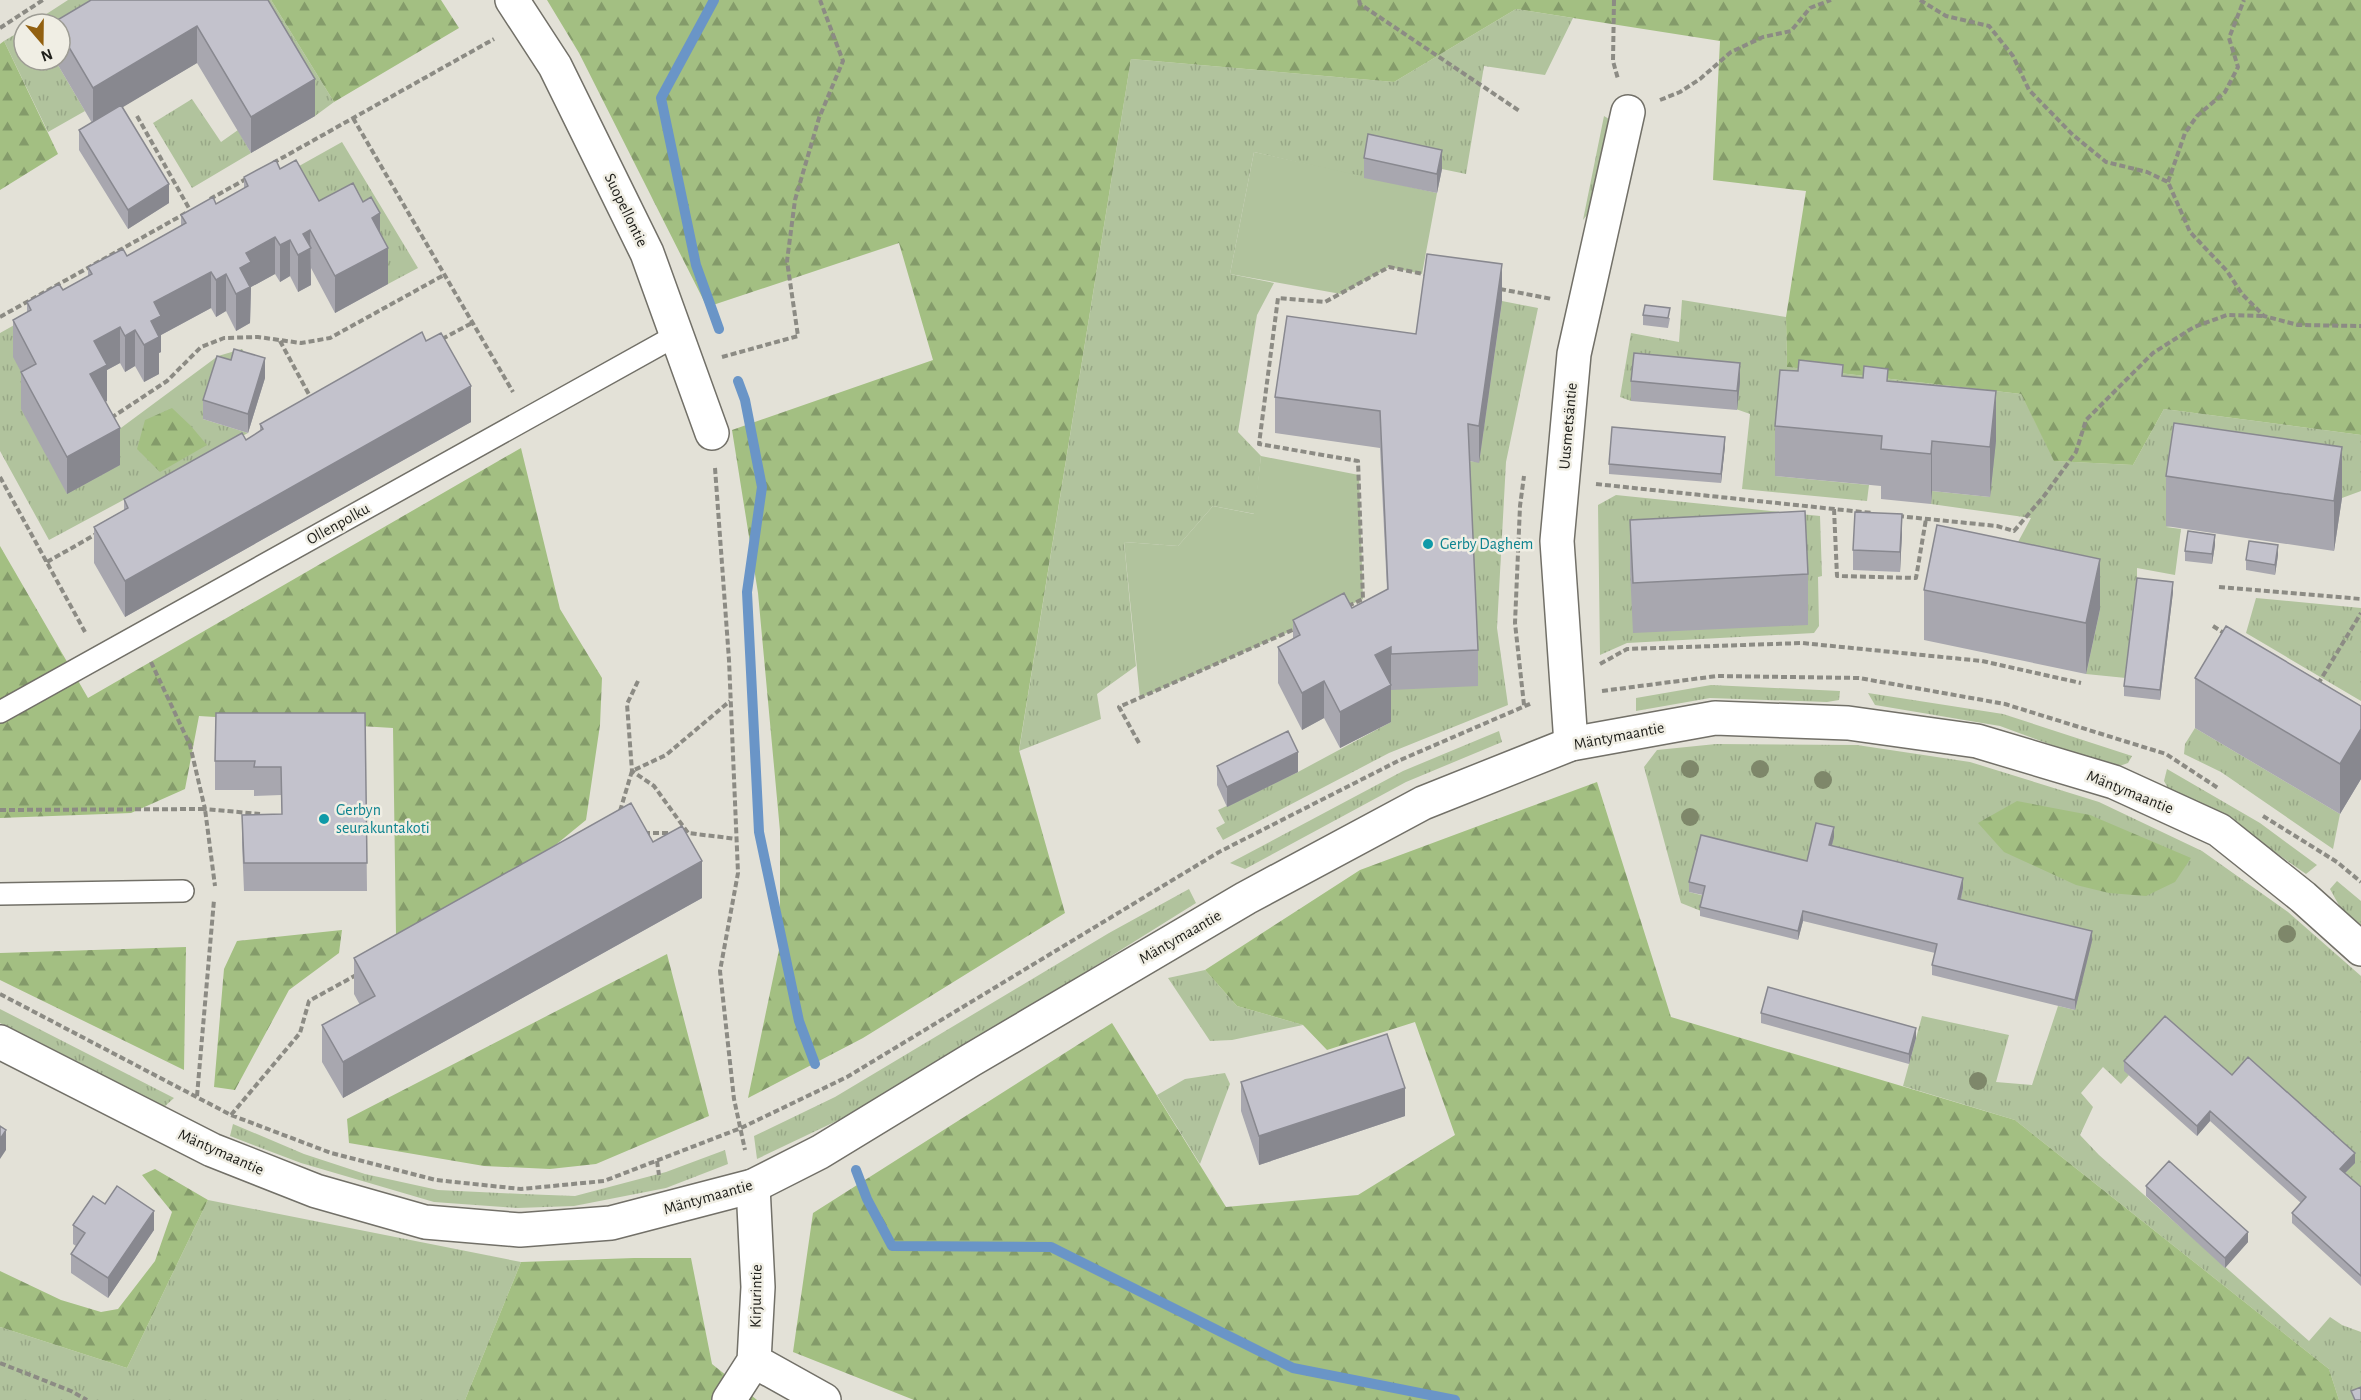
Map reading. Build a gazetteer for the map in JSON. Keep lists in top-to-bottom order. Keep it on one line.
{"streets":{"street":["Suopellontie","Uusmetsäntie","Mäntymaantie","Kirjurintie"],"lane":["Ollenpolku"]},"crossings":[["Suopellontie","Ollenpolku"],["Uusmetsäntie","Mäntymaantie"],["Mäntymaantie","Kirjurintie"]],"places":["Gerby Daghem","Gerbyn seurakuntakoti"],"north":"bottom"}
